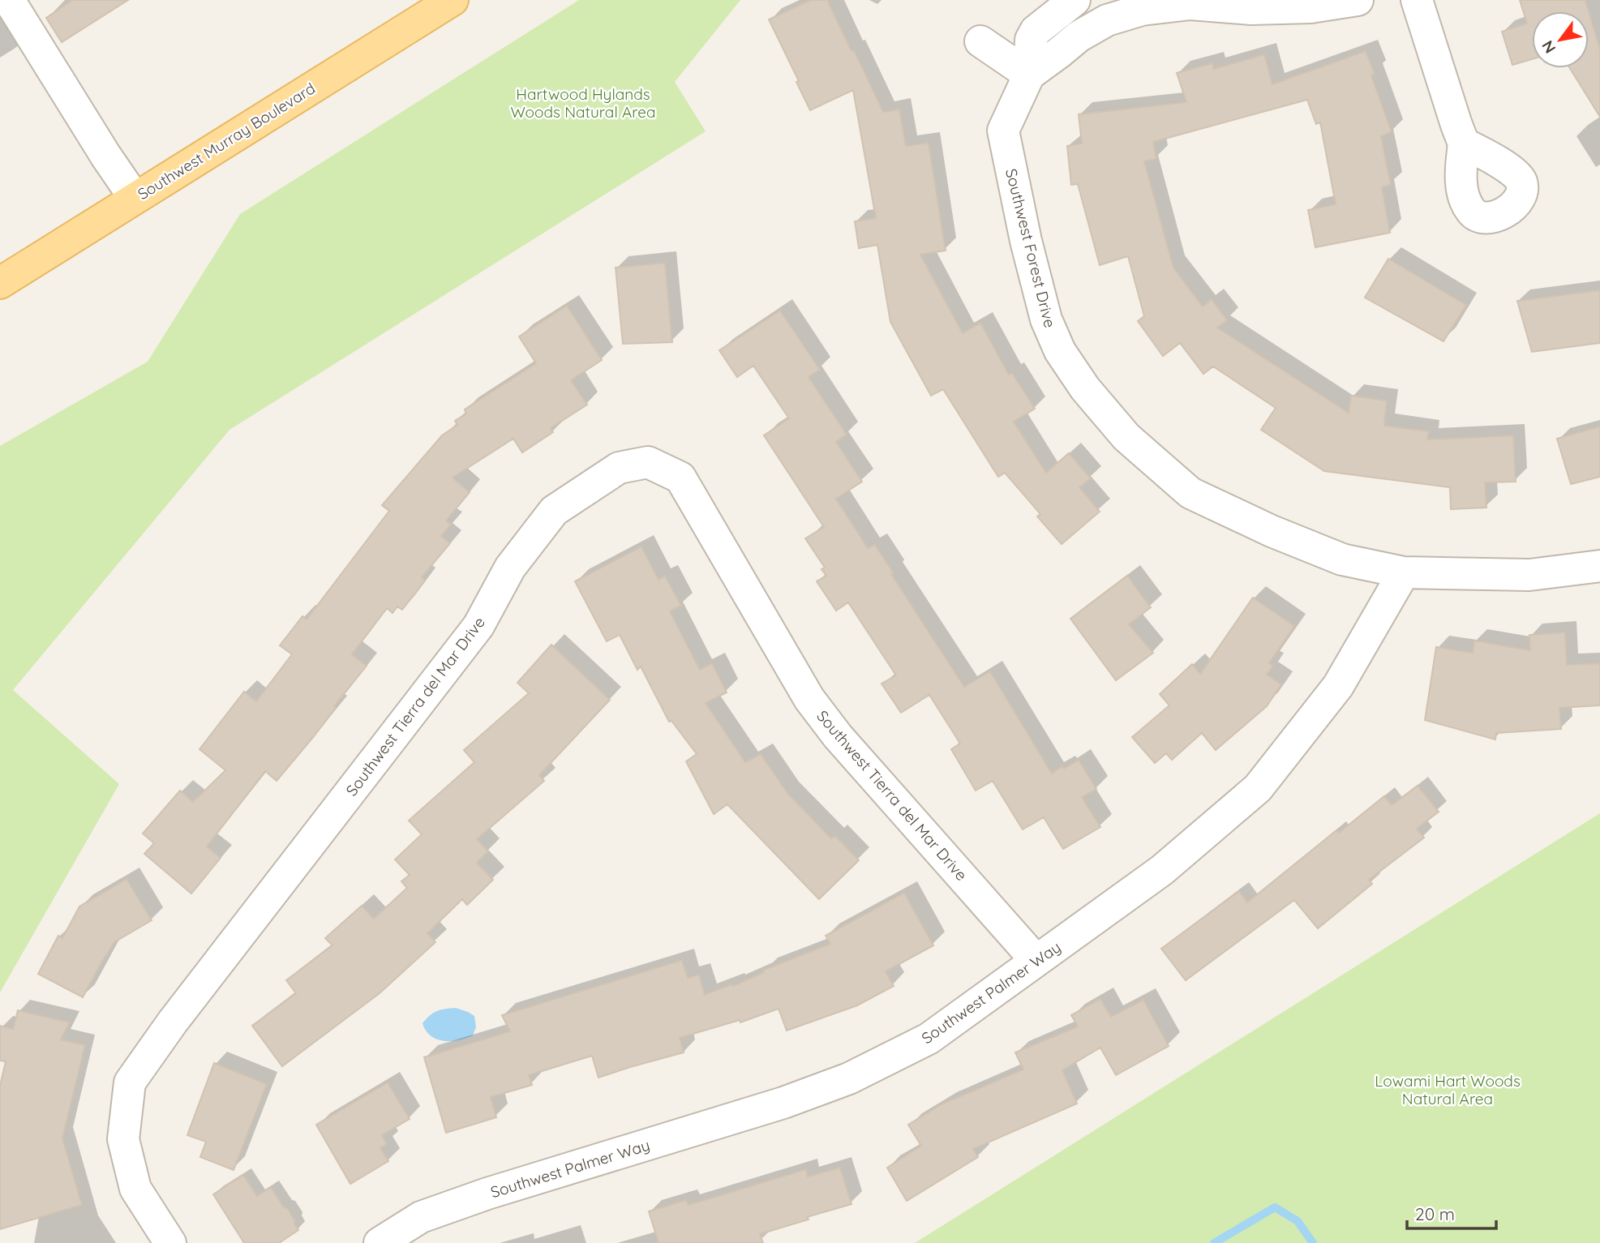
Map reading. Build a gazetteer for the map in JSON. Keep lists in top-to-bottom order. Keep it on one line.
{"streets":{"main road":["Southwest Murray Boulevard"],"street":["Southwest Forest Drive","Southwest Tierra del Mar Drive","Southwest Palmer Way"]},"crossings":[["Southwest Forest Drive","Southwest Palmer Way"],["Southwest Tierra del Mar Drive","Southwest Palmer Way"]],"parks":["Hartwood Hylands Woods Natural Area","Lowami Hart Woods Natural Area"],"scale_bar":"20 m","north":"bottom left"}
